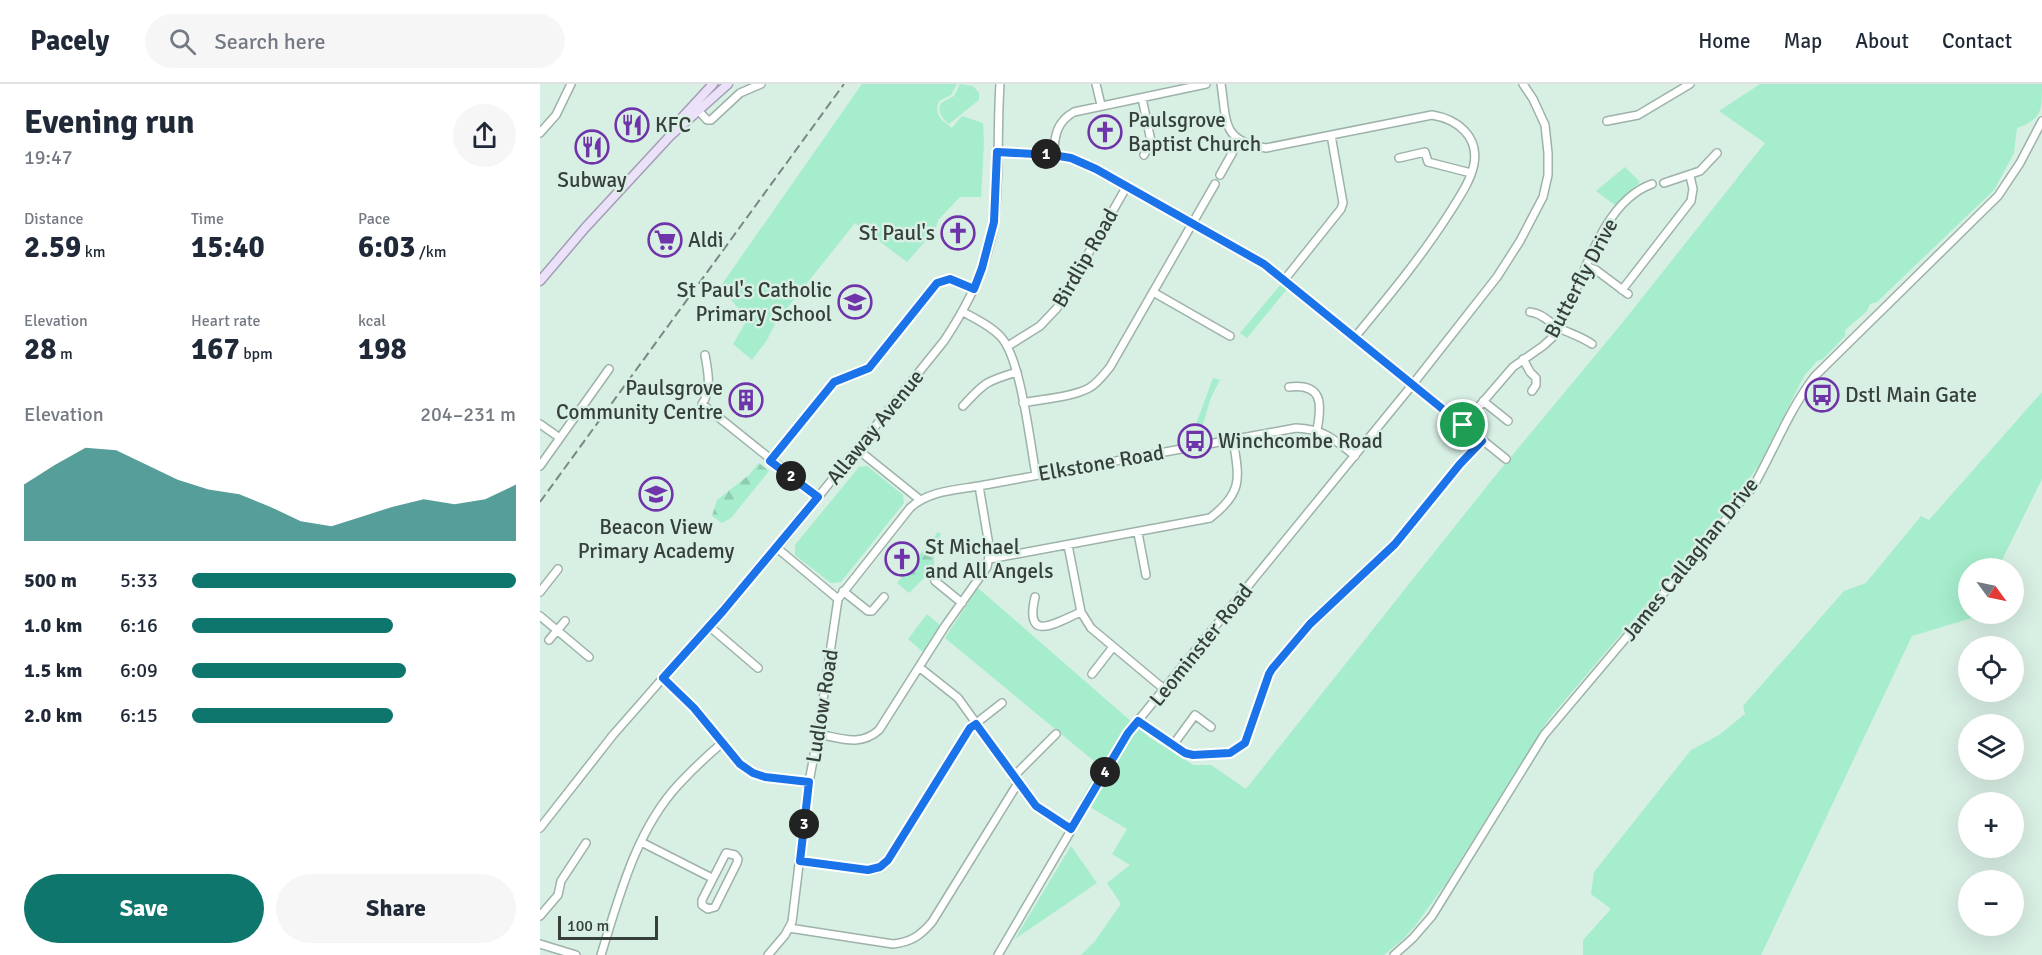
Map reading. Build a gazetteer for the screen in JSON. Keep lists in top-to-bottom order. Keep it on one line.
{"streets":{"street":["Birdlip Road","Butterfly Drive","Allaway Avenue","Elkstone Road","James Callaghan Drive","Leominster Road","Ludlow Road"]},"places":{"restaurant":["KFC","Subway"],"church":["Paulsgrove Baptist Church","St Paul's","St Michael and All Angels"],"supermarket":["Aldi"],"school or university":["St Paul's Catholic Primary School","Beacon View Primary Academy"],"bus stop":["Dstl Main Gate","Winchcombe Road"],"building":["Paulsgrove Community Centre"]},"scale_bar":"100 m","north":"bottom right","page":{"header":"Pacely","search":"Search here","nav":["Home","Map","About","Contact"],"heading":["Evening run","19:47"],"pins":["1","2","4","3"],"stats":[["Distance","2.59 km"],["Time","15:40"],["Pace","6:03 /km"],["Elevation","28 m"],["Heart rate","167 bpm"],["kcal","198"]],"chart":["Elevation","204–231 m"],"list":[{"name":"500 m","note":"5:33"},{"name":"1.0 km","note":"6:16"},{"name":"1.5 km","note":"6:09"},{"name":"2.0 km","note":"6:15"}],"map_buttons":["+","−"],"buttons":["Save","Share"],"scale":"100 m"}}
